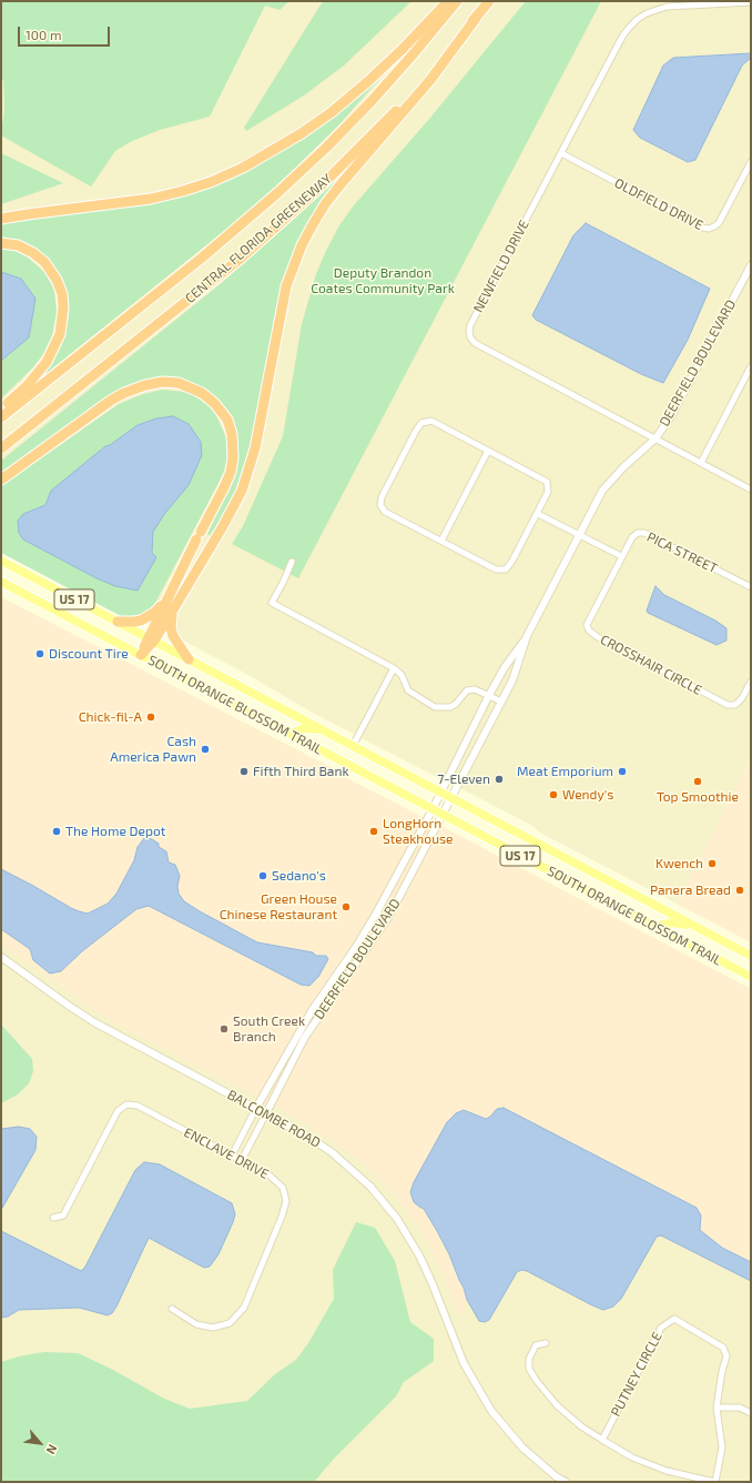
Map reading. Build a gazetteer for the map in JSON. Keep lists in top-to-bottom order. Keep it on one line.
{"streets":{"highway":["CENTRAL FLORIDA GREENEWAY"],"main road":["US 17","SOUTH ORANGE BLOSSOM TRAIL"],"street":["OLDFIELD DRIVE","NEWFIELD DRIVE","DEERFIELD BOULEVARD","PICA STREET","CROSSHAIR CIRCLE","BALCOMBE ROAD","ENCLAVE DRIVE","PUTNEY CIRCLE"]},"crossings":[["OLDFIELD DRIVE","NEWFIELD DRIVE"],["NEWFIELD DRIVE","DEERFIELD BOULEVARD"],["DEERFIELD BOULEVARD","SOUTH ORANGE BLOSSOM TRAIL"],["DEERFIELD BOULEVARD","BALCOMBE ROAD"],["PICA STREET","CROSSHAIR CIRCLE"]],"parks":["Deputy Brandon Coates Community Park"],"places":["Discount Tire","Chick-fil-A","Cash America Pawn","Fifth Third Bank","Meat Emporium","7-Eleven","Top Smoothie","Wendy's","The Home Depot","LongHorn Steakhouse","Kwench","Sedano's","Panera Bread","Green House Chinese Restaurant","South Creek Branch"],"scale_bar":"100 m","north":"bottom right"}
